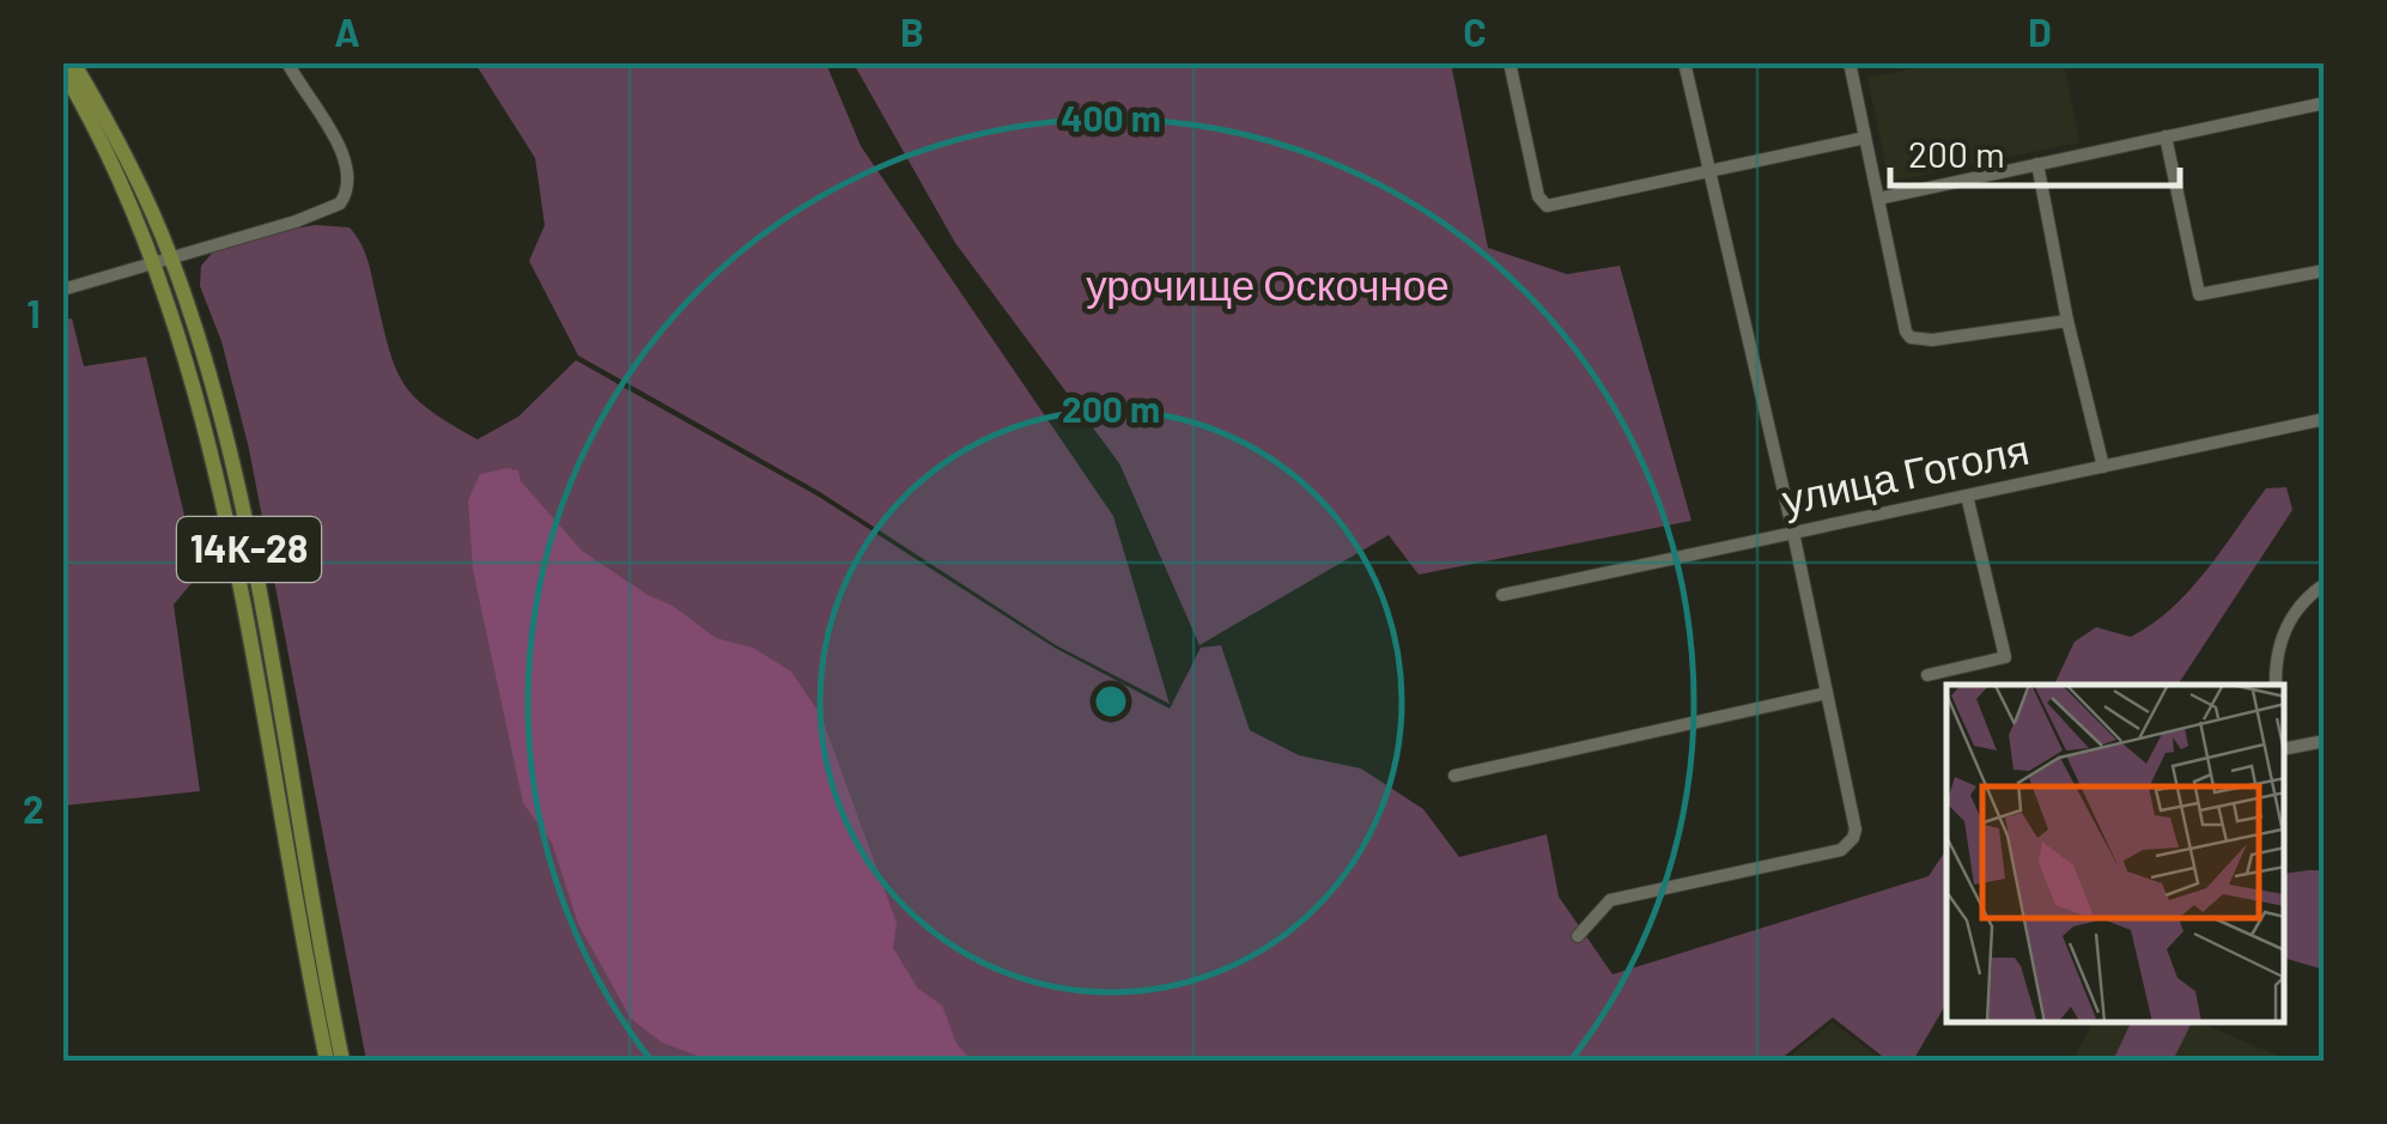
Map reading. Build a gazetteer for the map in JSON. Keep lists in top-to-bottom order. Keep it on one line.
{"streets":{"main road":["14К-28"],"street":["улица Гоголя"]},"parks":["урочище Оскочное"],"scale_bar":"200 m","grid":{"columns":["A","B","C","D"],"rows":["1","2"]},"rings":["400 m","200 m"]}
